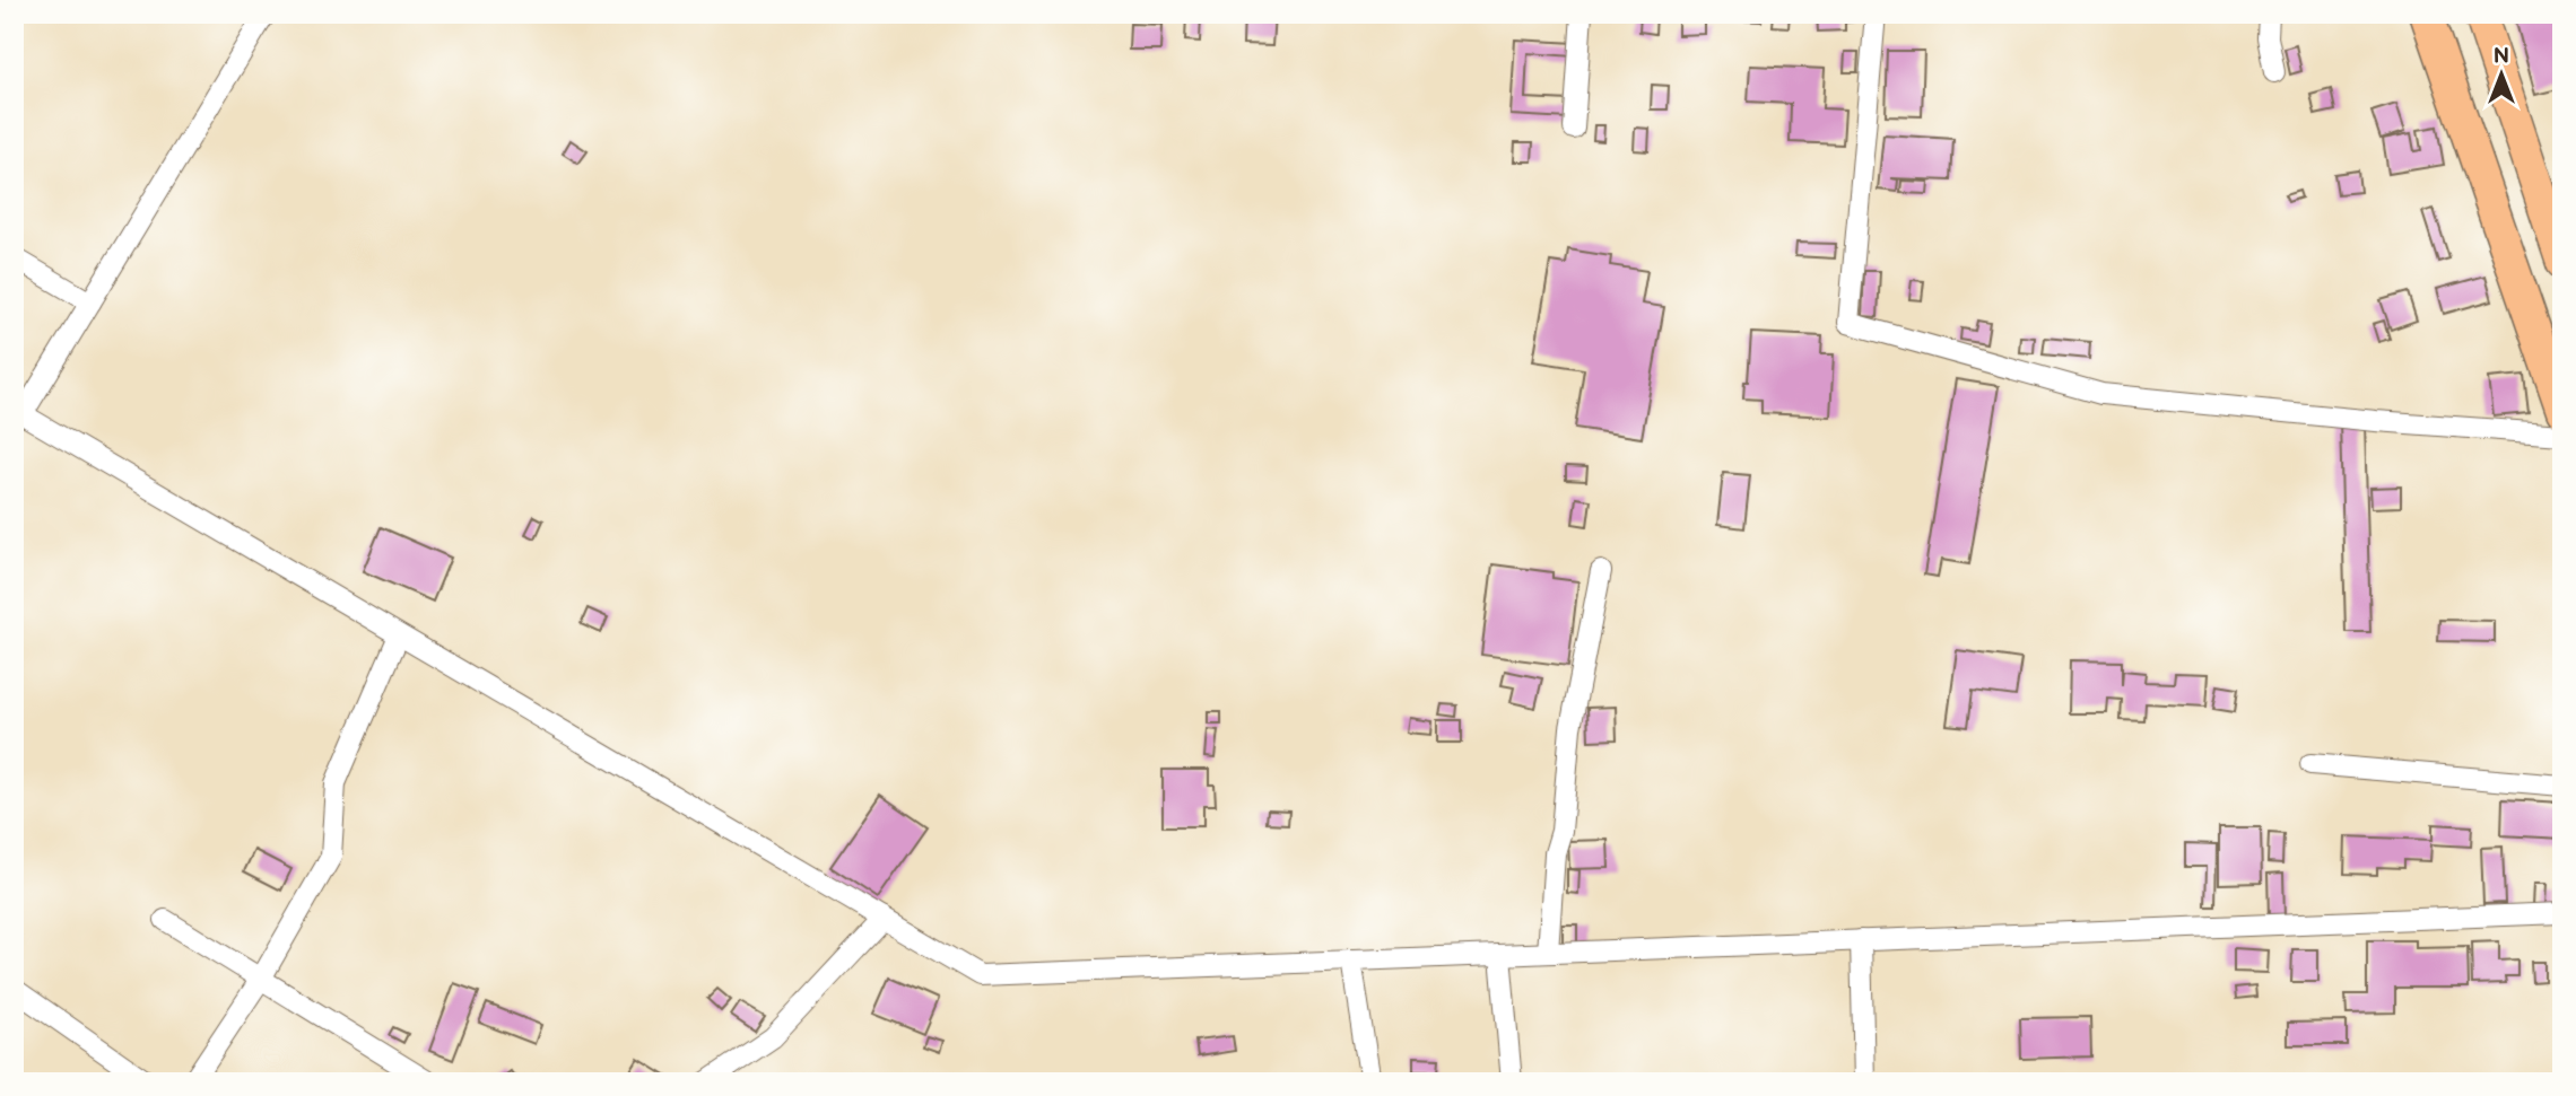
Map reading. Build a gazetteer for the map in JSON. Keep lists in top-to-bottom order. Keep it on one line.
{"north":"top"}
